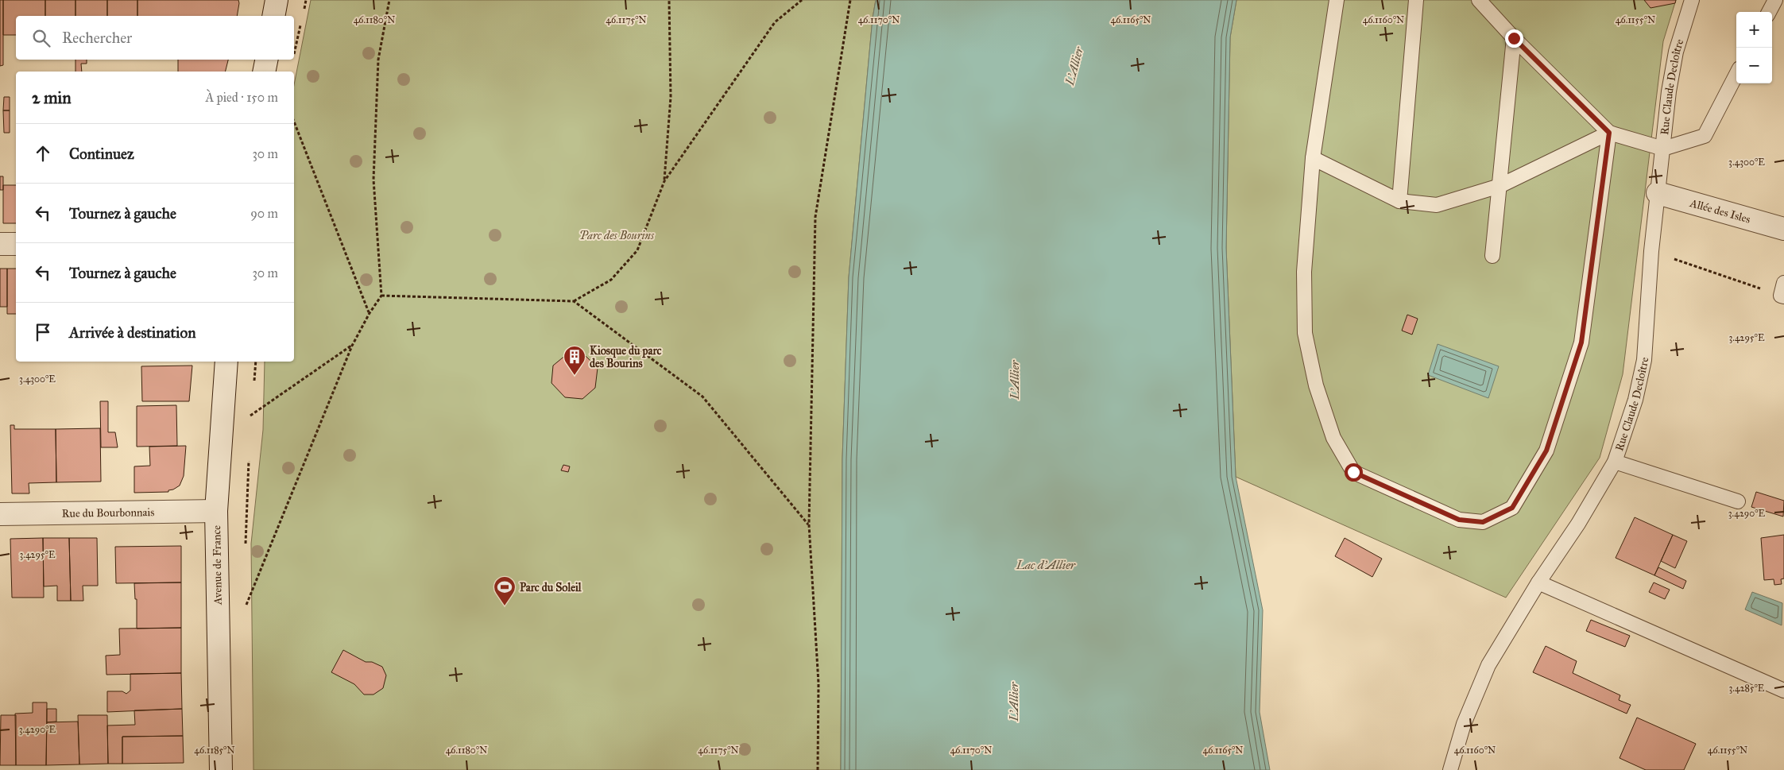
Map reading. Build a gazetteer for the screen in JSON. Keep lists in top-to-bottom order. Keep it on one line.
{"streets":{"street":["Allée des Isles","Rue du Bourbonnais","Avenue de France"],"lane":["Rue Claude Decloître"]},"crossings":[["Rue Claude Decloître","Allée des Isles"],["Rue du Bourbonnais","Avenue de France"]],"water":["L'Allier","Lac d'Allier"],"parks":["Parc des Bourins"],"places":{"building":["Kiosque du parc des Bourins"],"sports":["Parc du Soleil"]},"page":{"map_buttons":["+","−"],"search":"Rechercher","heading":["2 min","À pied · 150 m"],"list":[["Continuez","30 m"],["Tournez à gauche","90 m"],["Tournez à gauche","30 m"],"Arrivée à destination"]},"coordinates":["46.1180°N","46.1175°N","46.1170°N","46.1165°N","46.1160°N","46.1155°N","3.4300°E","3.4295°E","3.4290°E","3.4285°E","46.1185°N"]}
